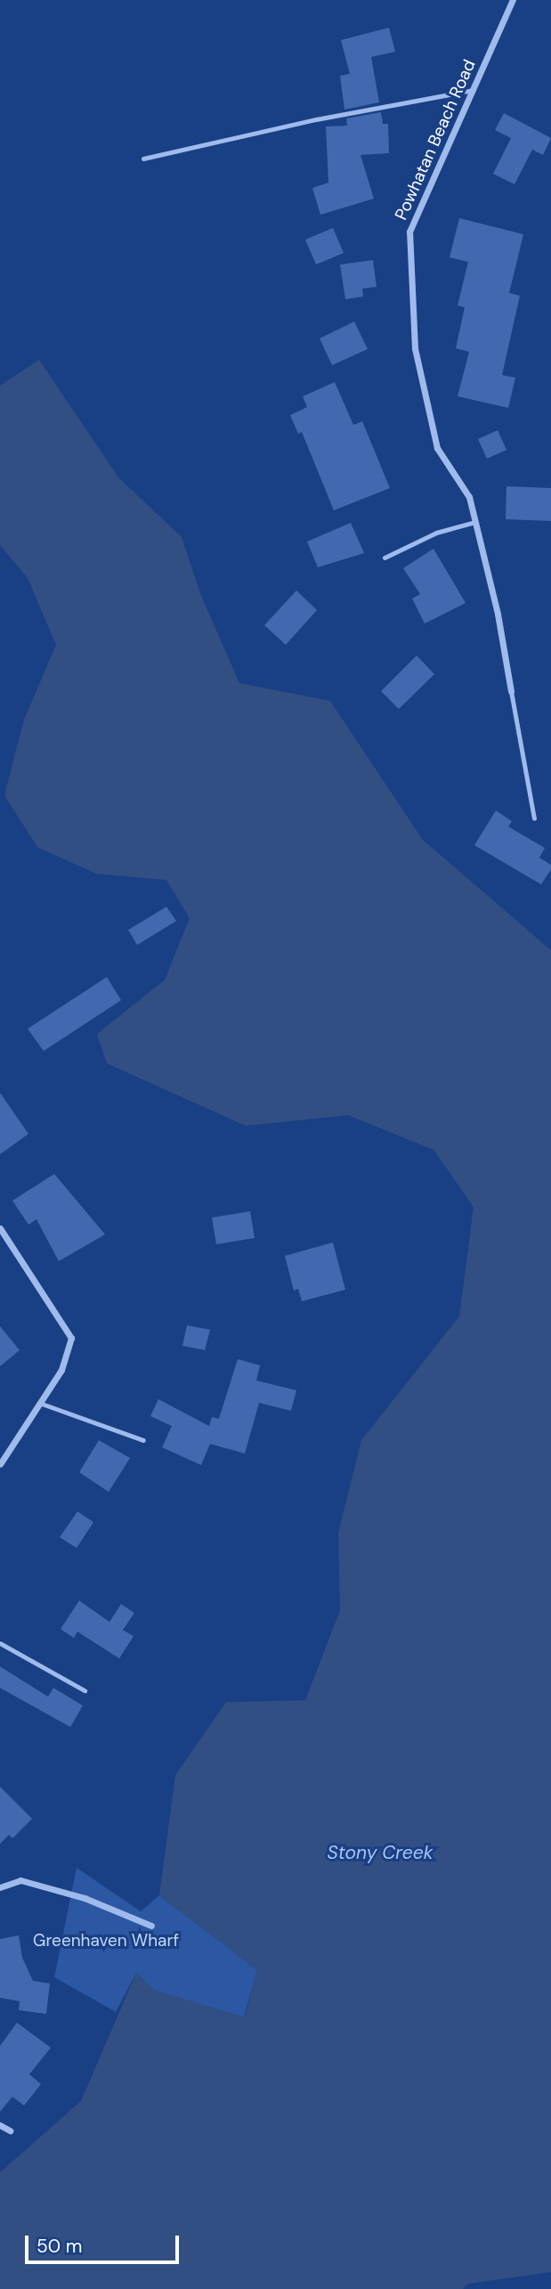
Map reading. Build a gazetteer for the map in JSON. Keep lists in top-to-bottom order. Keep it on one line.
{"streets":{"street":["Powhatan Beach Road"]},"water":["Stony Creek"],"parks":["Greenhaven Wharf"],"scale_bar":"50 m"}
